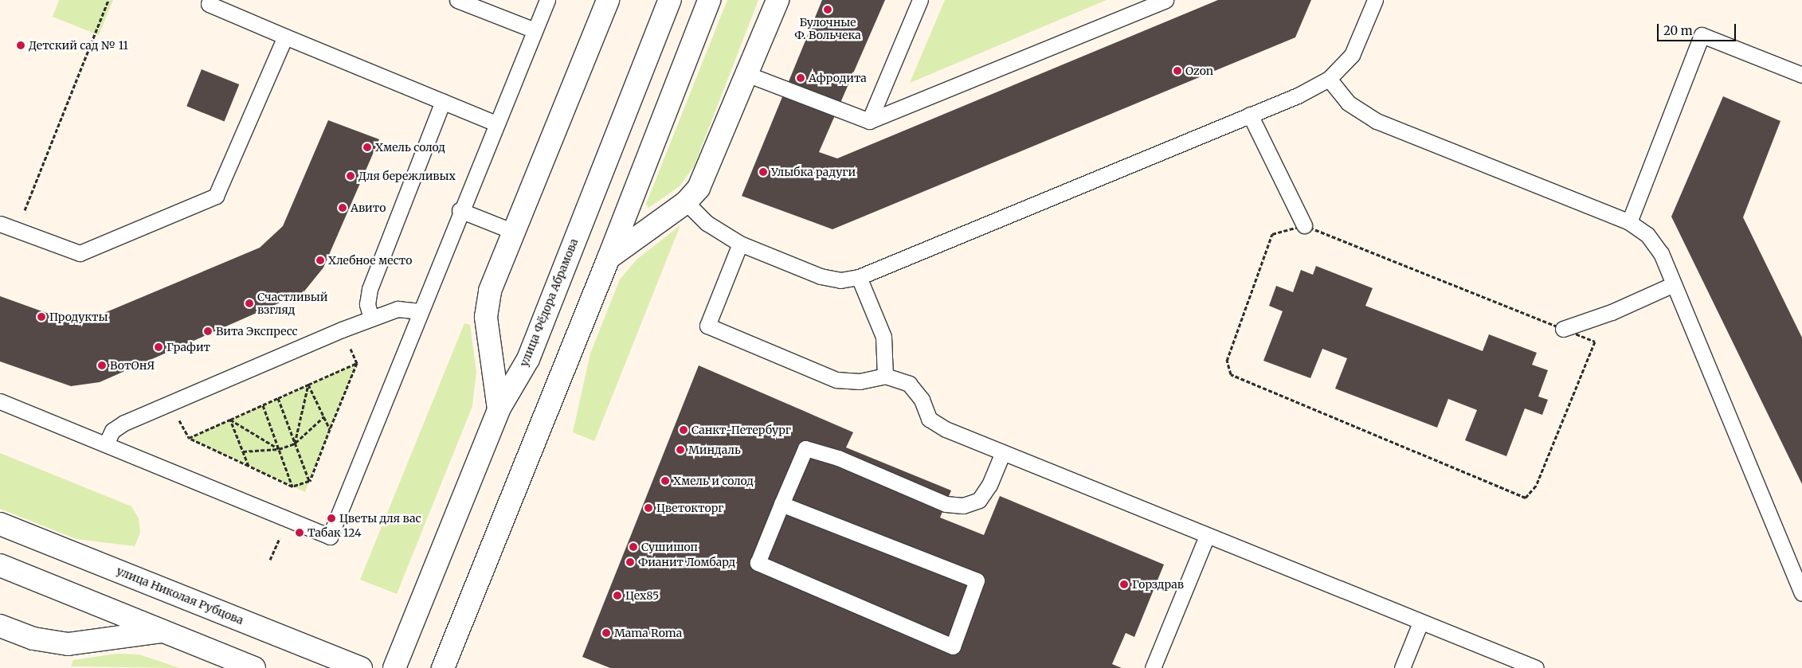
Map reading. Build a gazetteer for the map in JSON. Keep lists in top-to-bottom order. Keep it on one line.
{"streets":{"street":["улица Фёдора Абрамова","улица Николая Рубцова"]},"places":["Булочные Ф. Вольчека","Детский сад № 11","Ozon","Афродита","Хмель солод","Улыбка радуги","Для бережливых","Авито","Хлебное место","Счастливый взгляд","Продукты","Вита Экспресс","Графит","ВотОнЯ","Санкт-Петербург","Миндаль","Хмель и солод","Цветокторг","Цветы для вас","Табак 124","Сушишоп","Фианит Ломбард","Горздрав","Цех85","Mama Roma"],"scale_bar":"20 m"}
